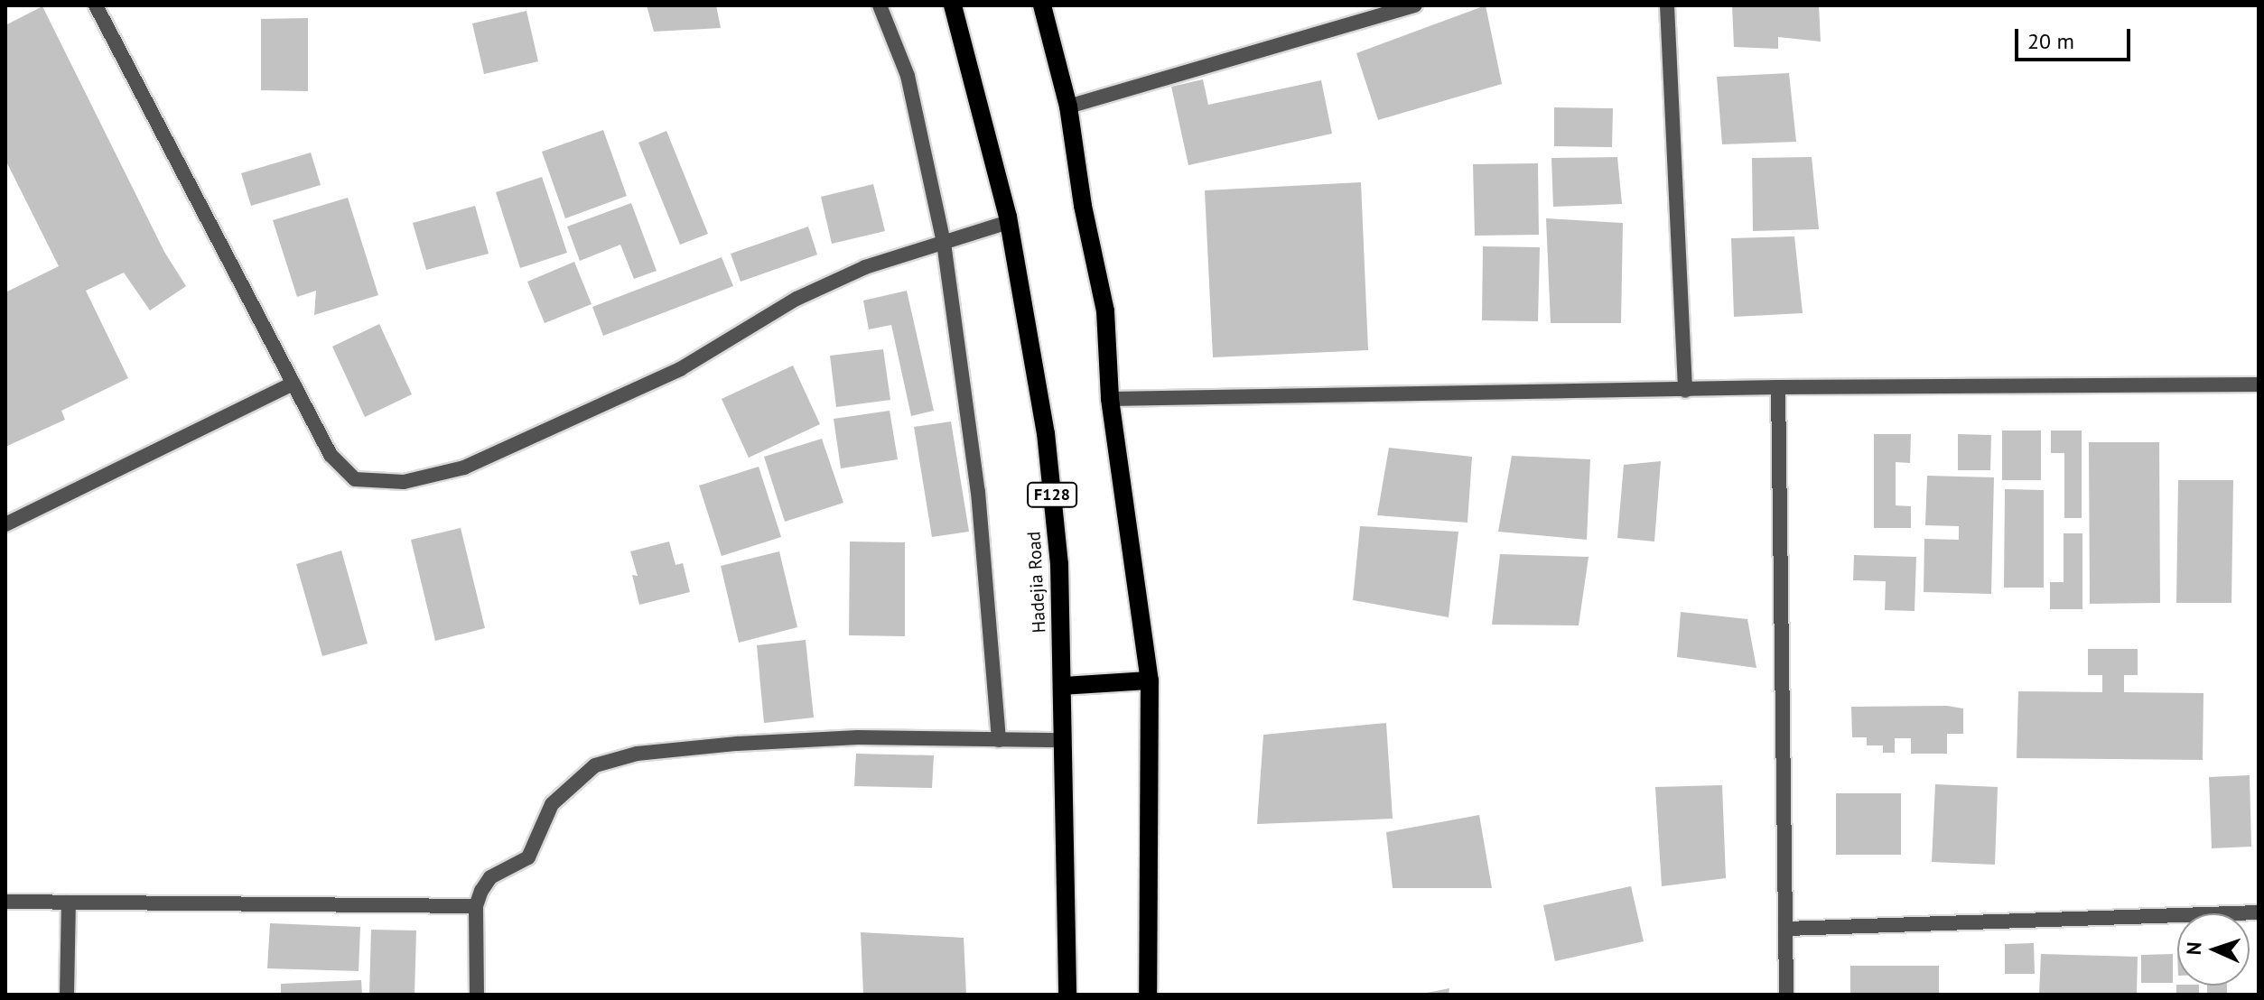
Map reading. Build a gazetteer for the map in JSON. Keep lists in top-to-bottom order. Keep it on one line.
{"streets":{"main road":["F128","Hadejia Road"]},"scale_bar":"20 m","north":"left"}
